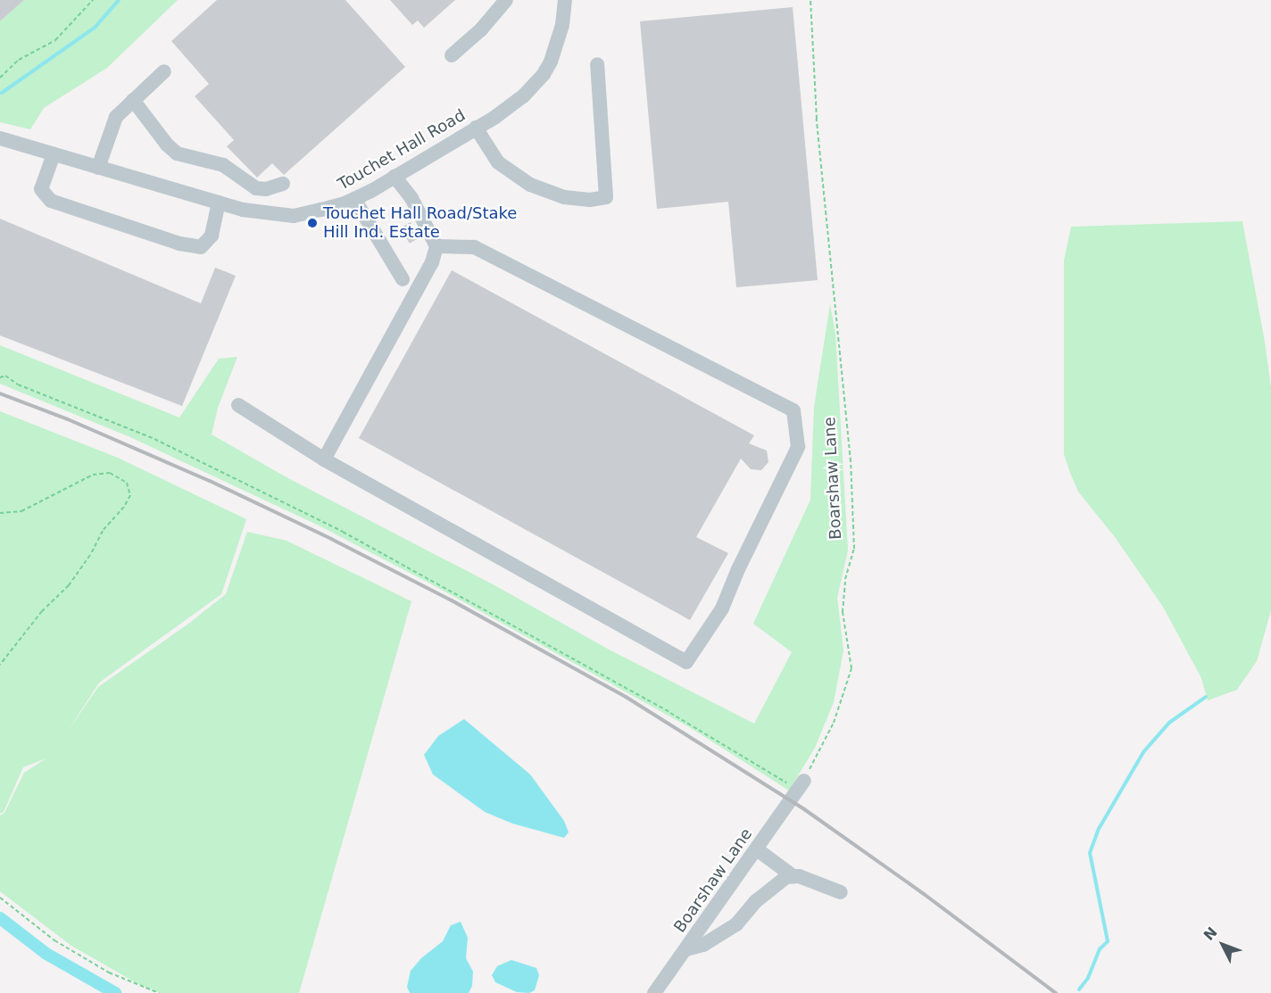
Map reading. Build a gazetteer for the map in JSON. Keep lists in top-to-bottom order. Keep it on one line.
{"streets":{"street":["Touchet Hall Road","Boarshaw Lane"]},"places":["Touchet Hall Road/Stake Hill Ind. Estate"],"north":"top left"}
